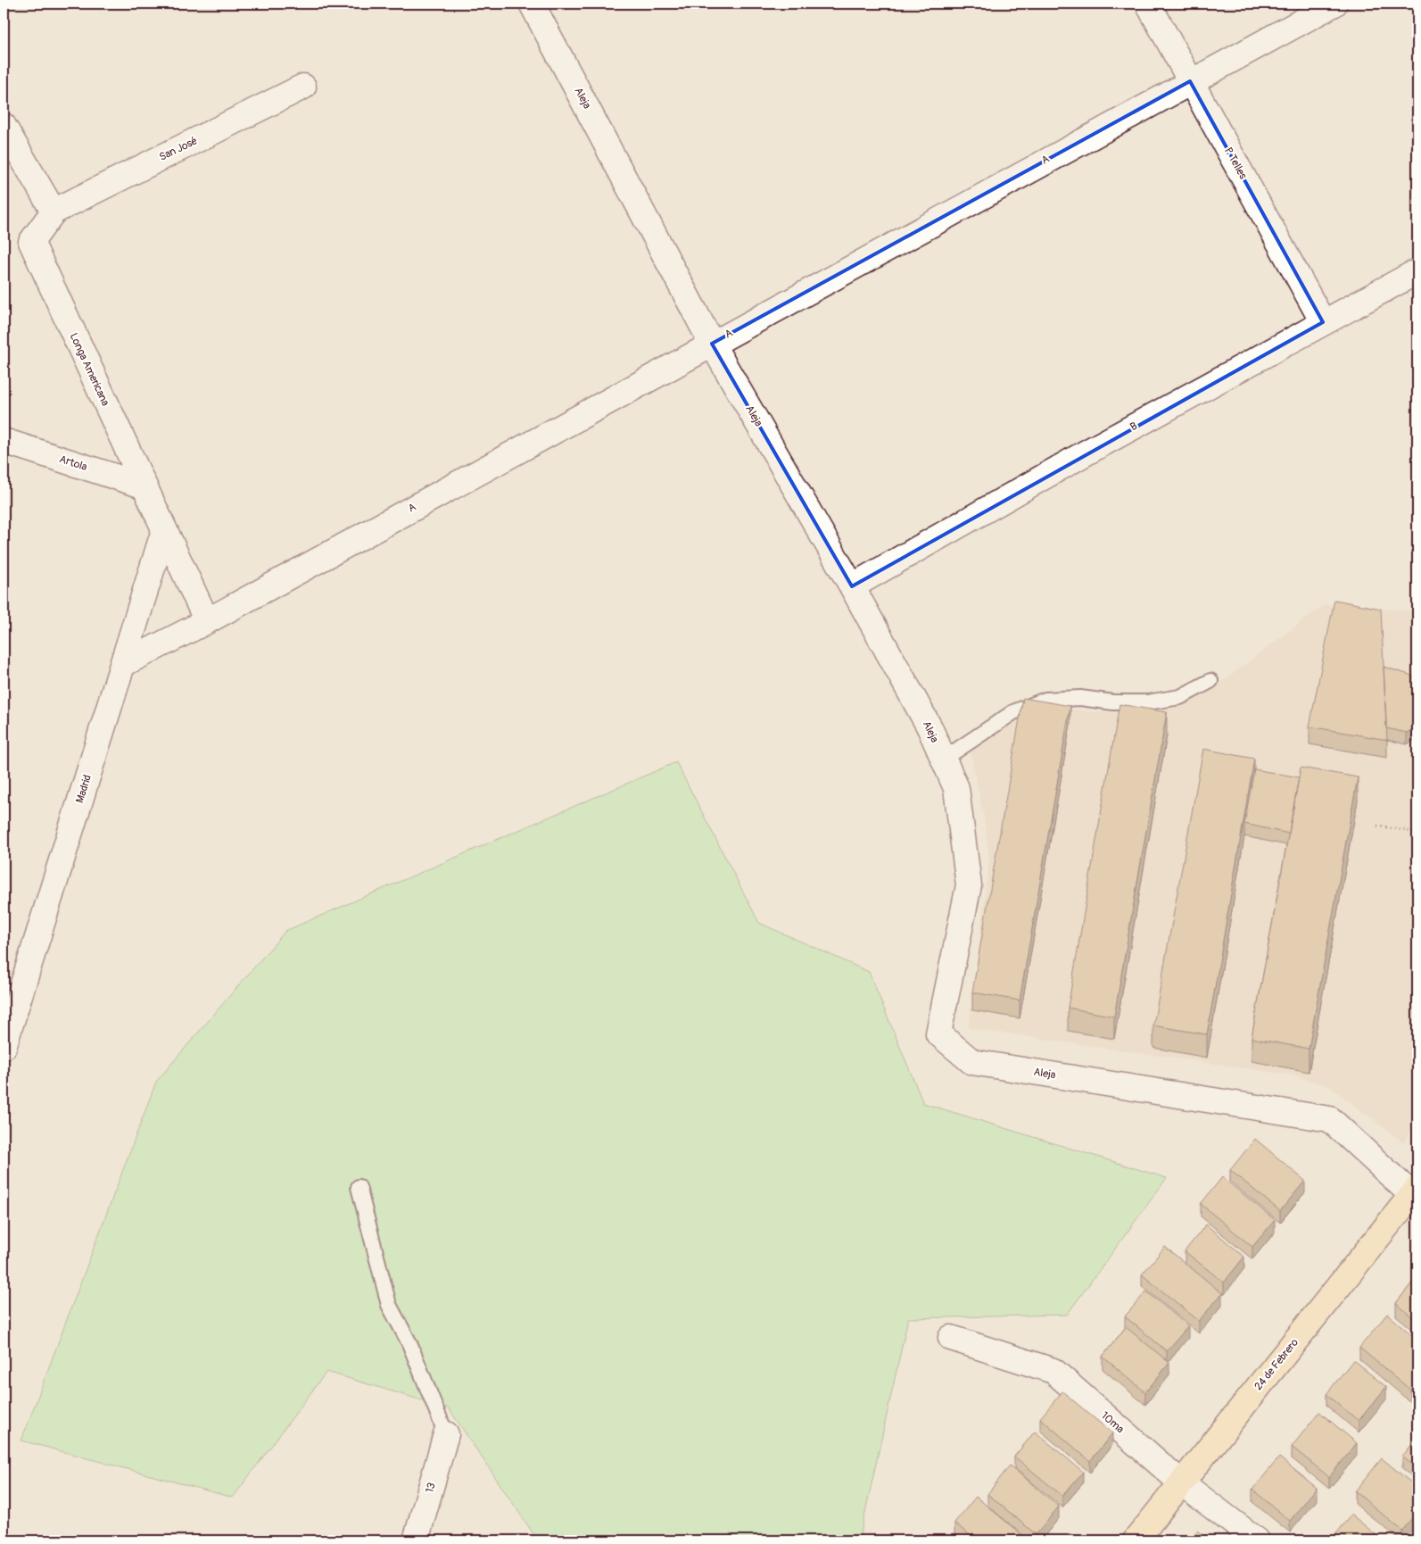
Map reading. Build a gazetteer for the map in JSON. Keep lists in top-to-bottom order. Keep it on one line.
{"streets":{"main road":["24 de Febrero"],"street":["Aleja","San José","A","P. Telles","Longa Americana","B","Artola","Madrid","10ma","13"]},"crossings":[["Aleja","A"],["Aleja","B"],["Aleja","24 de Febrero"],["San José","Longa Americana"],["A","P. Telles"],["A","Longa Americana"],["A","Madrid"],["P. Telles","B"],["Longa Americana","Artola"],["Longa Americana","Madrid"],["24 de Febrero","10ma"]]}
